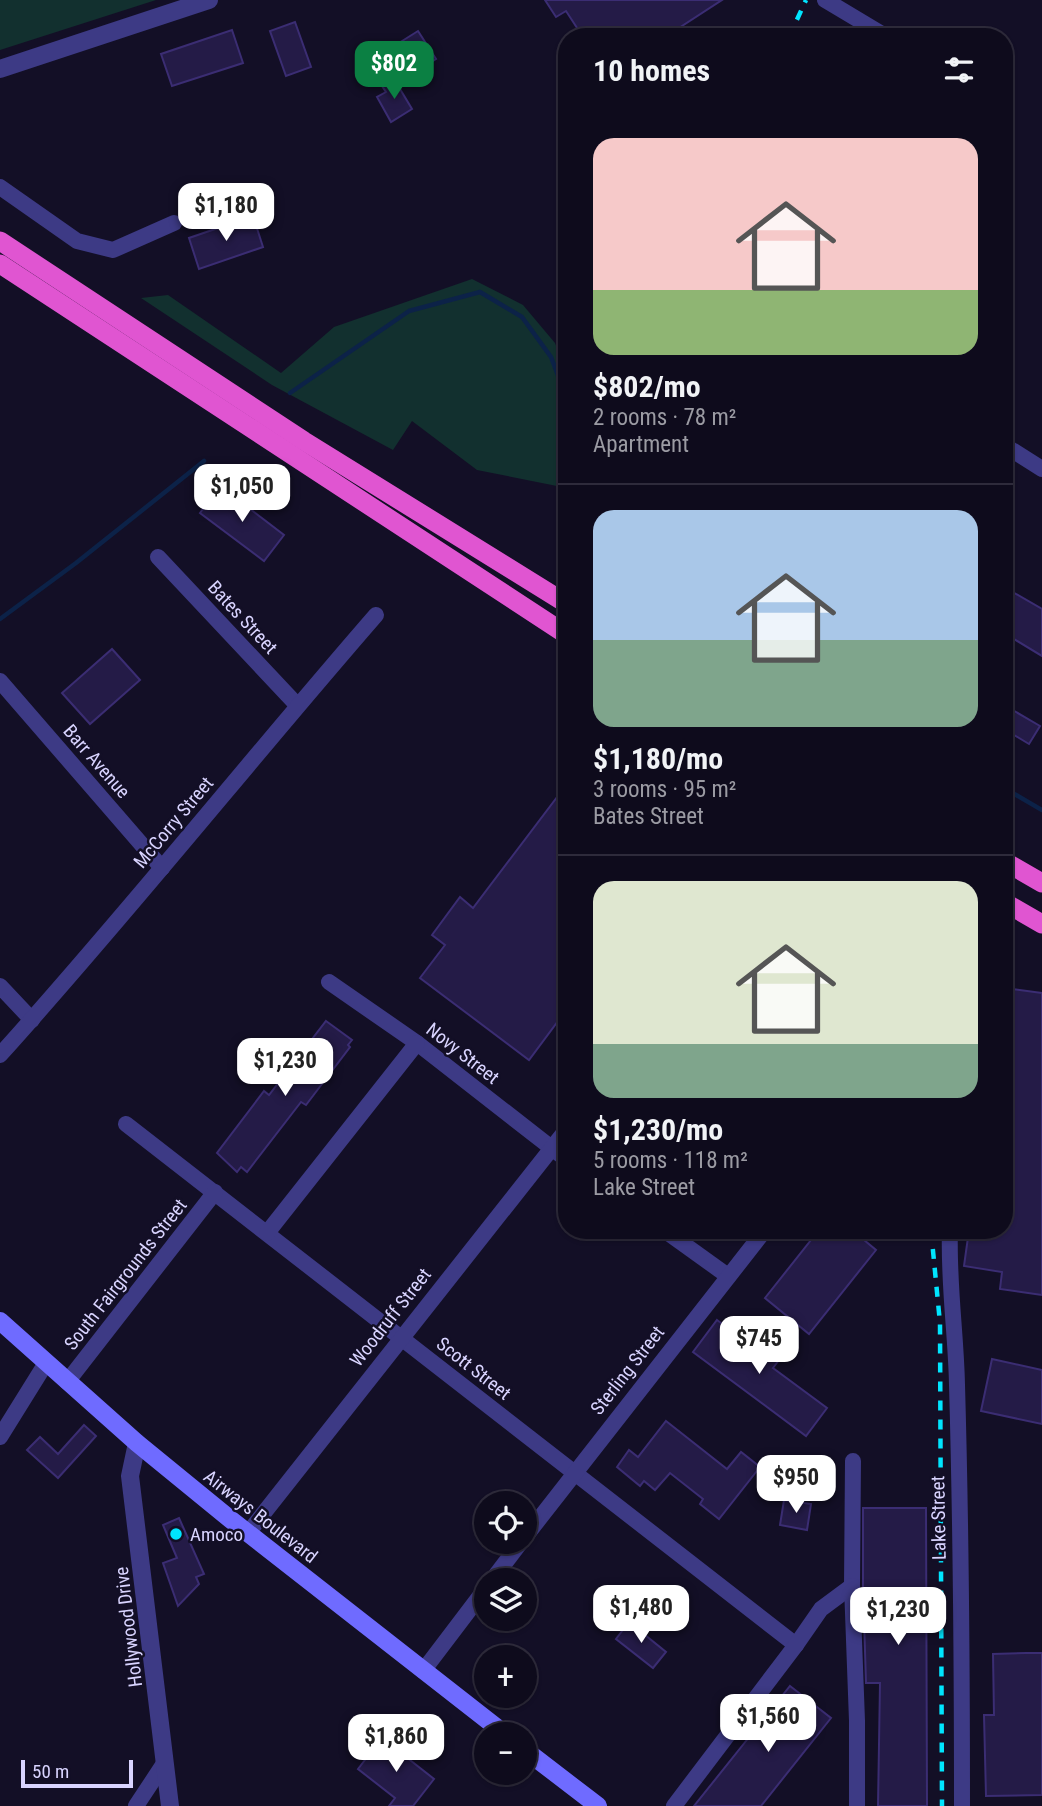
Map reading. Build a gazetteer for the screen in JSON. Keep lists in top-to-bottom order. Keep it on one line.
{"streets":{"main road":["Airways Boulevard"],"street":["Bates Street","Barr Avenue","McCorry Street","Novy Street","South Fairgrounds Street","Woodruff Street","Scott Street","Sterling Street","Lake Street","Hollywood Drive"]},"crossings":[["Bates Street","McCorry Street"],["Barr Avenue","McCorry Street"],["Novy Street","Woodruff Street"],["South Fairgrounds Street","Scott Street"],["South Fairgrounds Street","Airways Boulevard"],["Woodruff Street","Scott Street"],["Woodruff Street","Airways Boulevard"],["Scott Street","Sterling Street"],["Airways Boulevard","Hollywood Drive"]],"places":["Amoco"],"scale_bar":"50 m","page":{"heading":"10 homes","price":["$802","$1,180","$1,050","$1,230","$745","$950","$1,480","$1,230","$1,560","$1,860"],"list":[{"name":"$802/mo","note":"2 rooms · 78 m² · Apartment"},{"name":"$1,180/mo","note":"3 rooms · 95 m² · Bates Street"},{"name":"$1,230/mo","note":"5 rooms · 118 m² · Lake Street"}],"map_buttons":["+","−"],"scale":"50 m"}}
